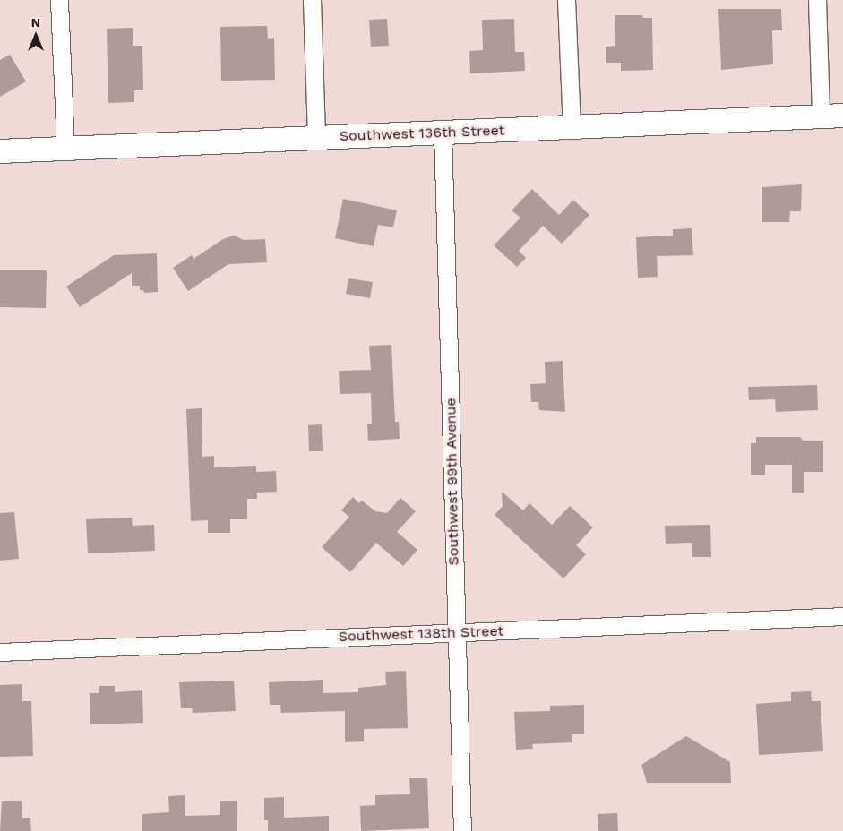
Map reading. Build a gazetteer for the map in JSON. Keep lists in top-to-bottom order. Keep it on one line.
{"streets":{"street":["Southwest 136th Street","Southwest 99th Avenue","Southwest 138th Street"]},"crossings":[["Southwest 136th Street","Southwest 99th Avenue"],["Southwest 99th Avenue","Southwest 138th Street"]],"north":"top"}
